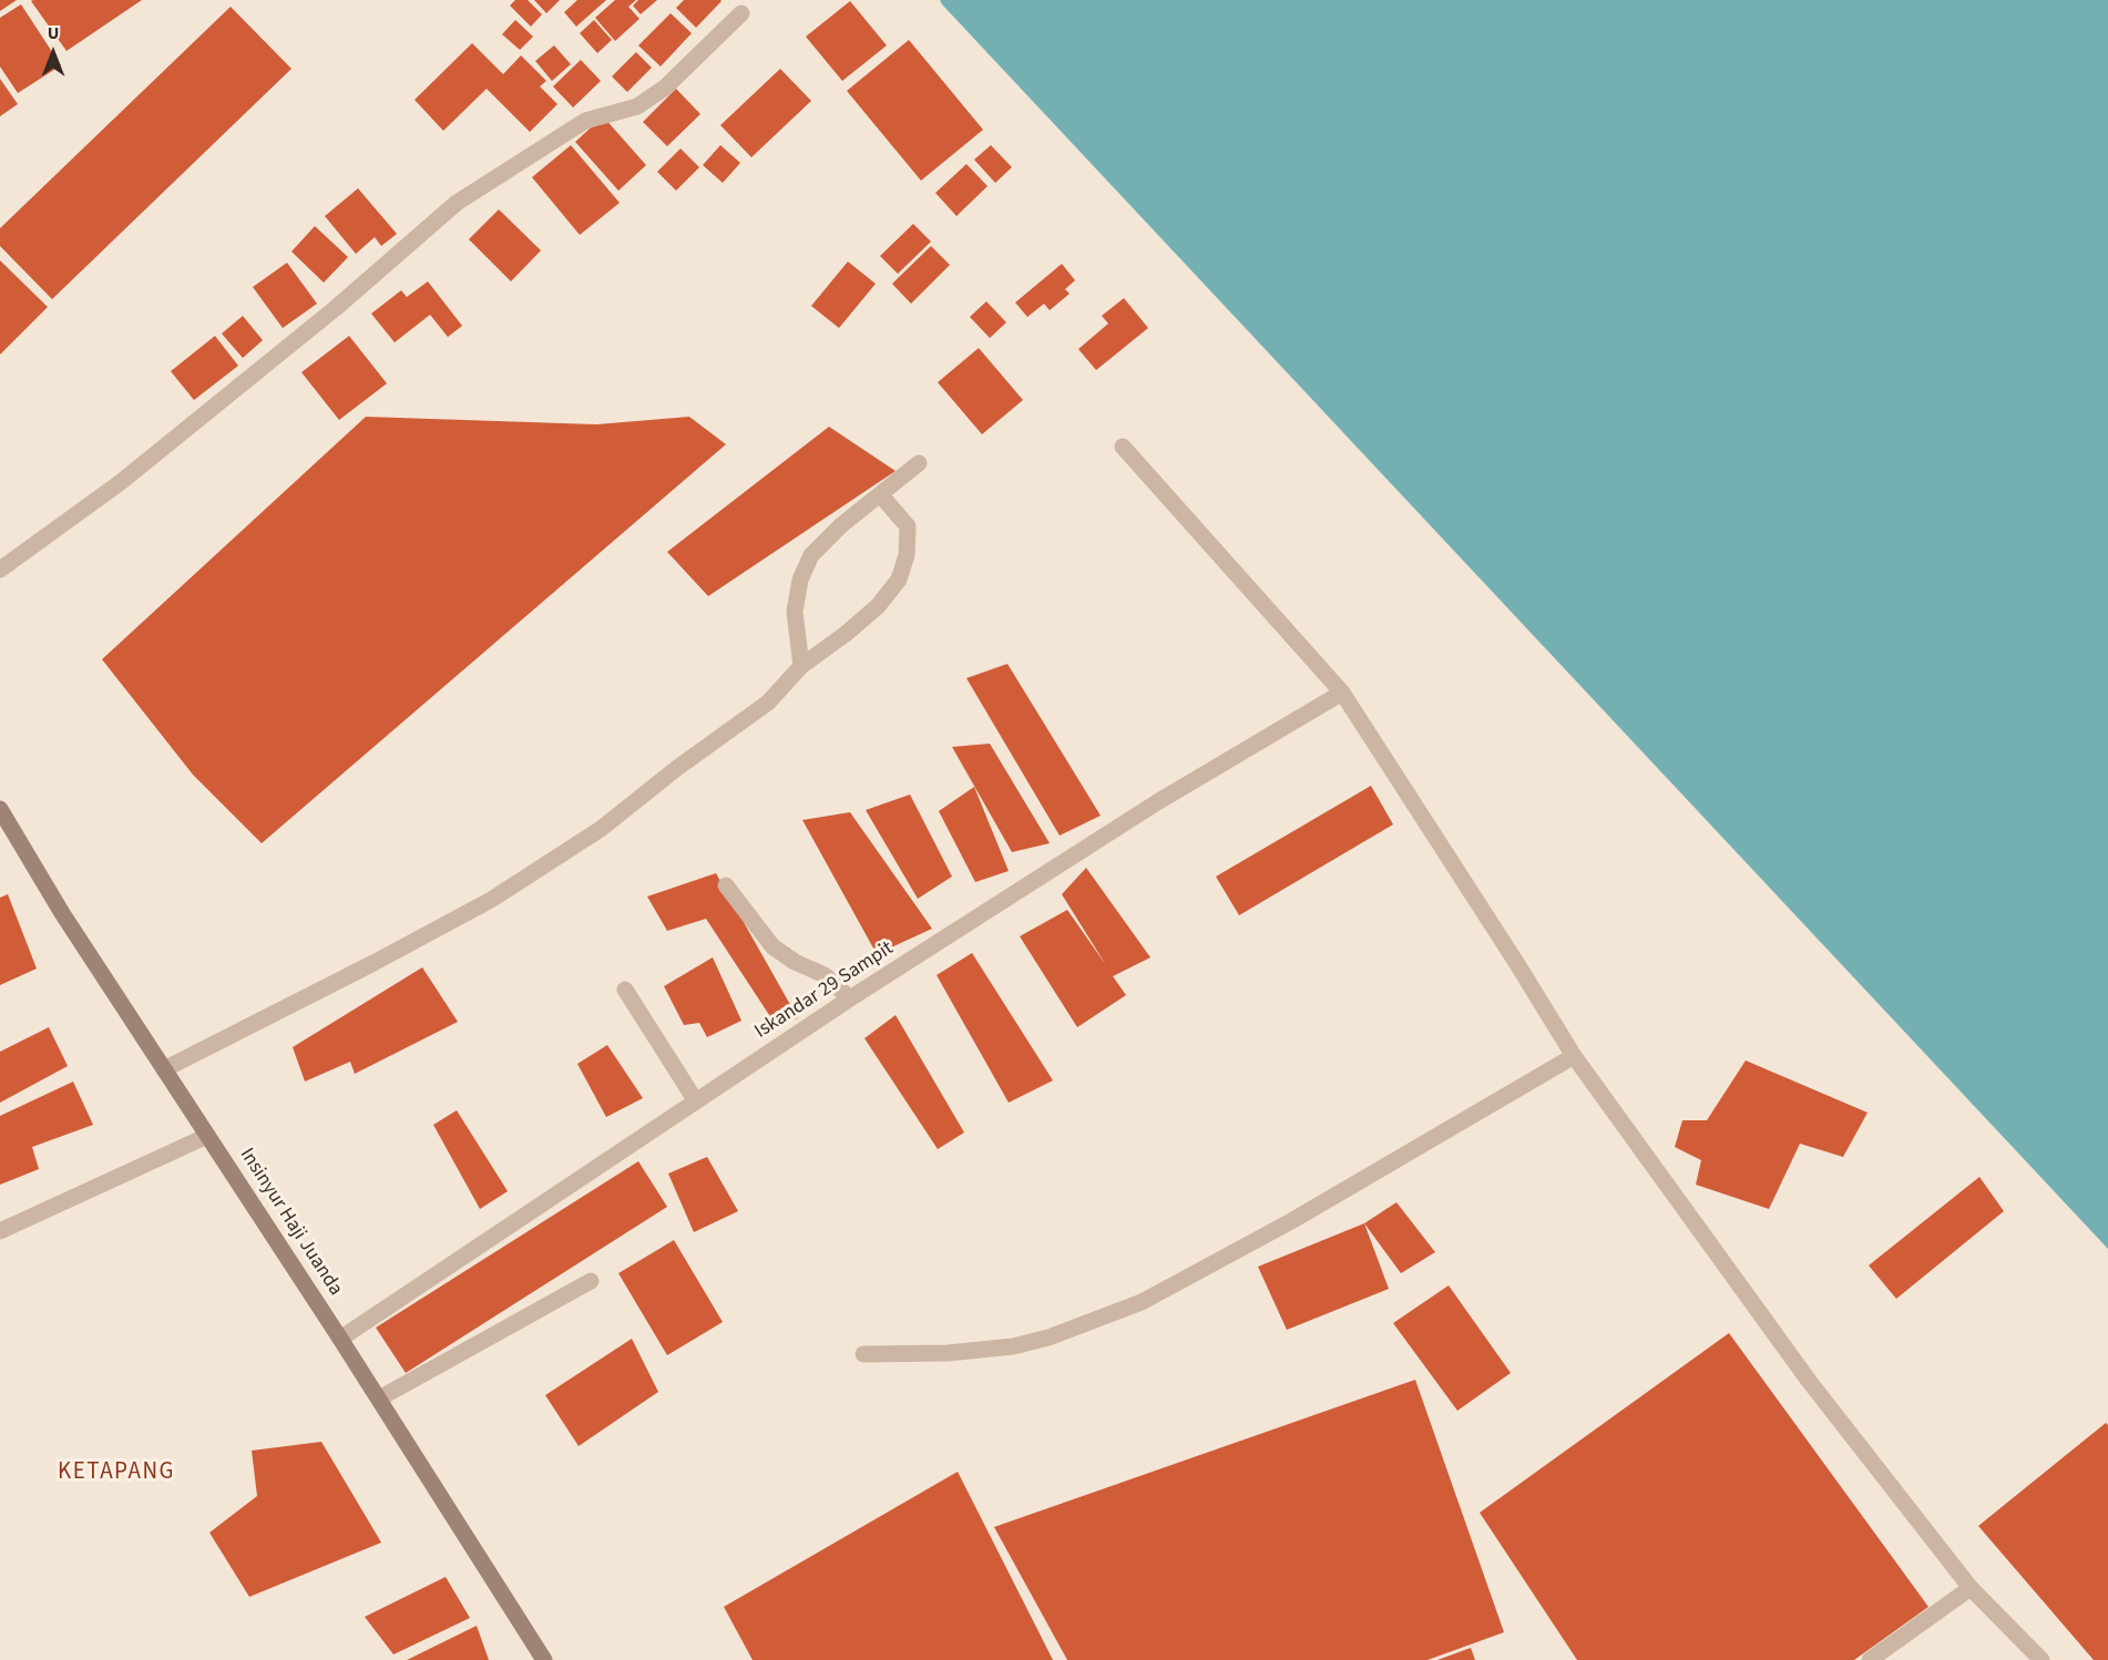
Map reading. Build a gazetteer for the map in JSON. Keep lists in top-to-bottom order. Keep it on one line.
{"streets":{"street":["Iskandar 29 Sampit","Insinyur Haji Juanda"]},"crossings":[["Iskandar 29 Sampit","Insinyur Haji Juanda"]],"districts":["KETAPANG"],"north":"top"}
